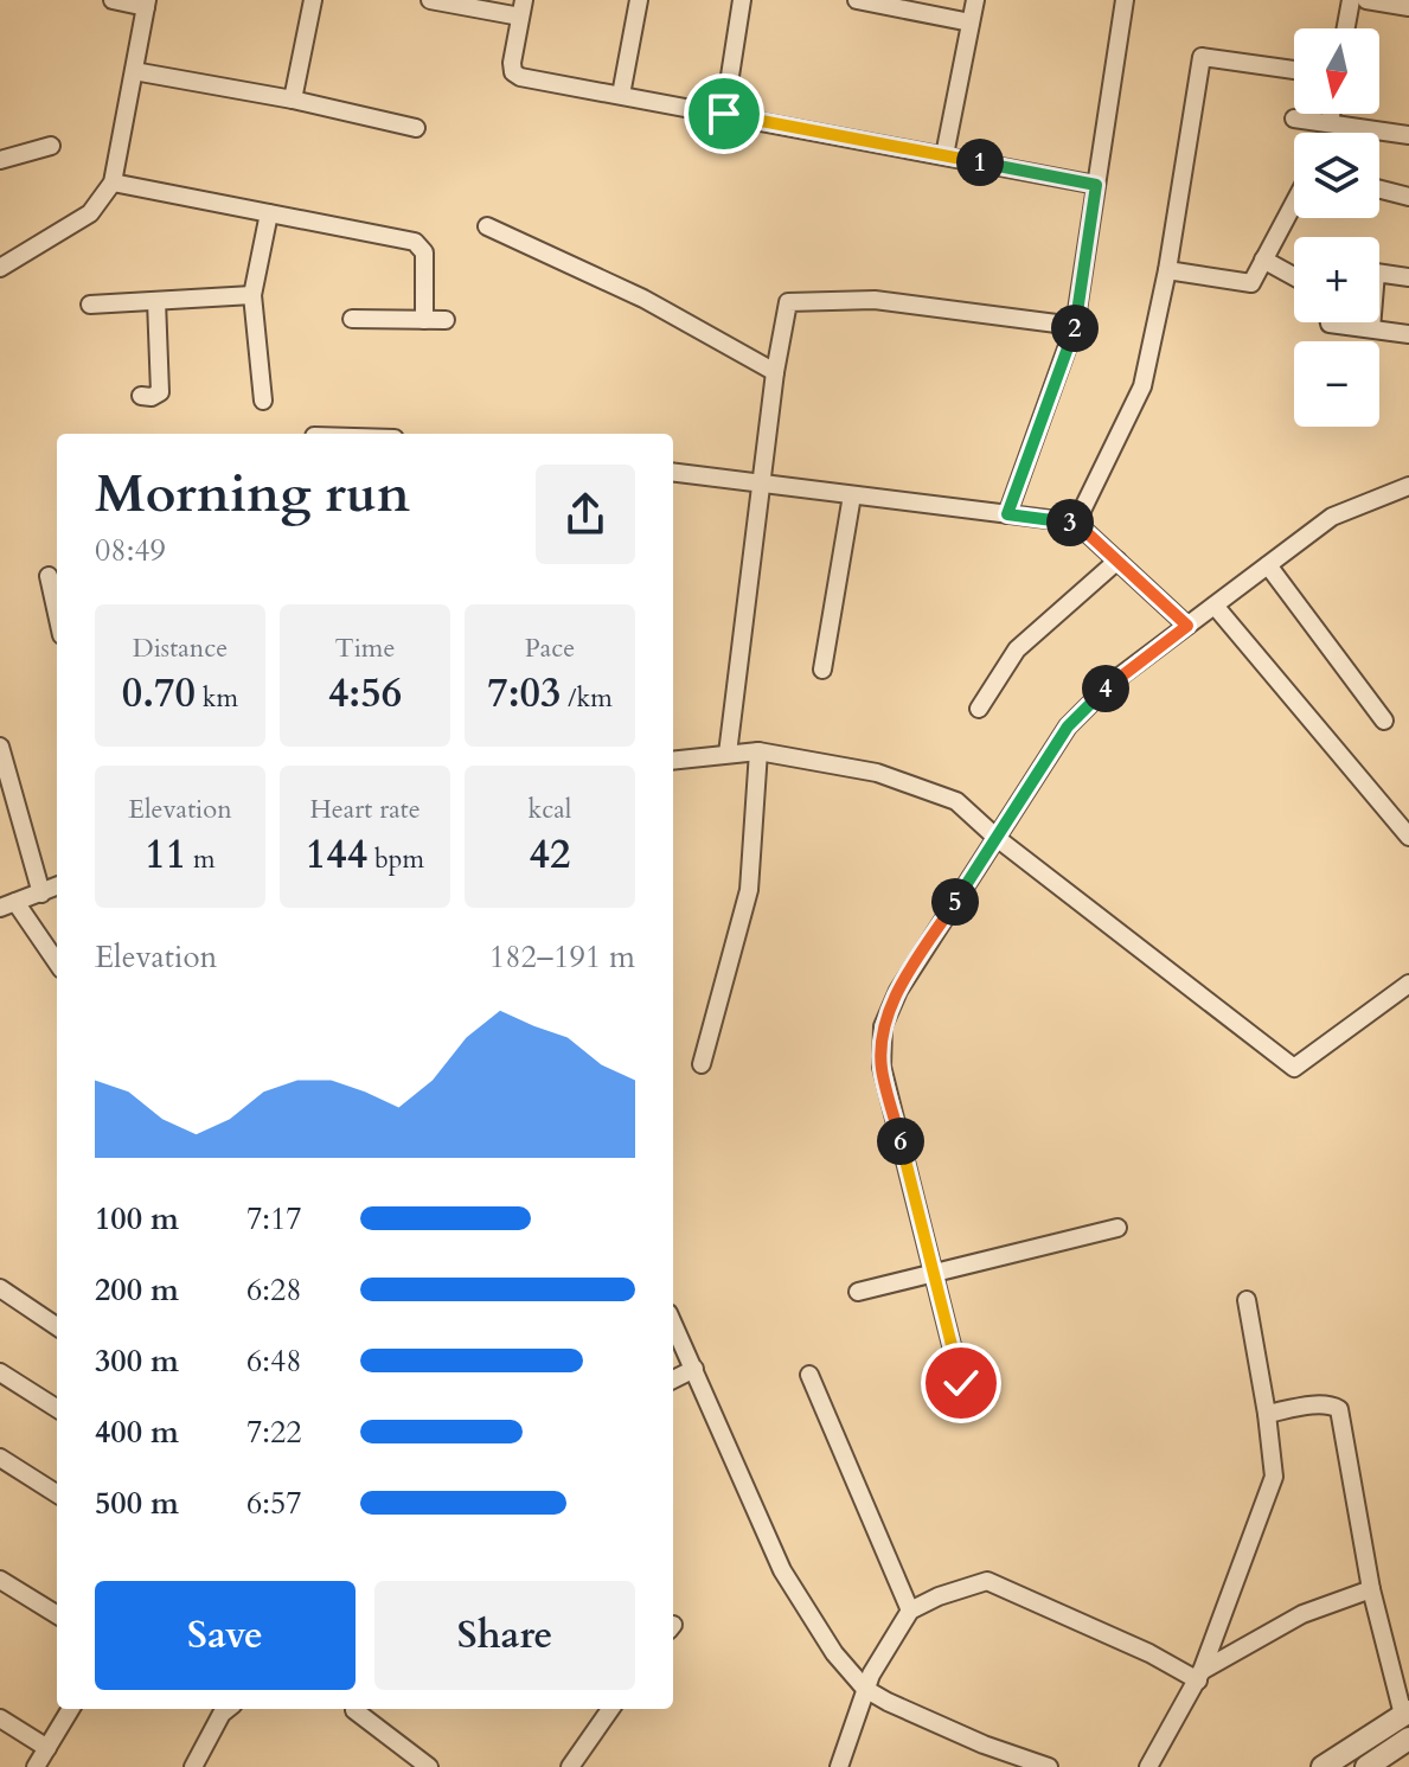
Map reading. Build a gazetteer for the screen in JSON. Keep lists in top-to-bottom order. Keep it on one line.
{"north":"bottom","page":{"map_buttons":["+","−"],"pins":["1","2","3","4","5","6"],"heading":["Morning run","08:49"],"stats":[["Distance","0.70 km"],["Time","4:56"],["Pace","7:03 /km"],["Elevation","11 m"],["Heart rate","144 bpm"],["kcal","42"]],"chart":["Elevation","182–191 m"],"list":[{"name":"100 m","note":"7:17"},{"name":"200 m","note":"6:28"},{"name":"300 m","note":"6:48"},{"name":"400 m","note":"7:22"},{"name":"500 m","note":"6:57"}],"buttons":["Save","Share"]}}
